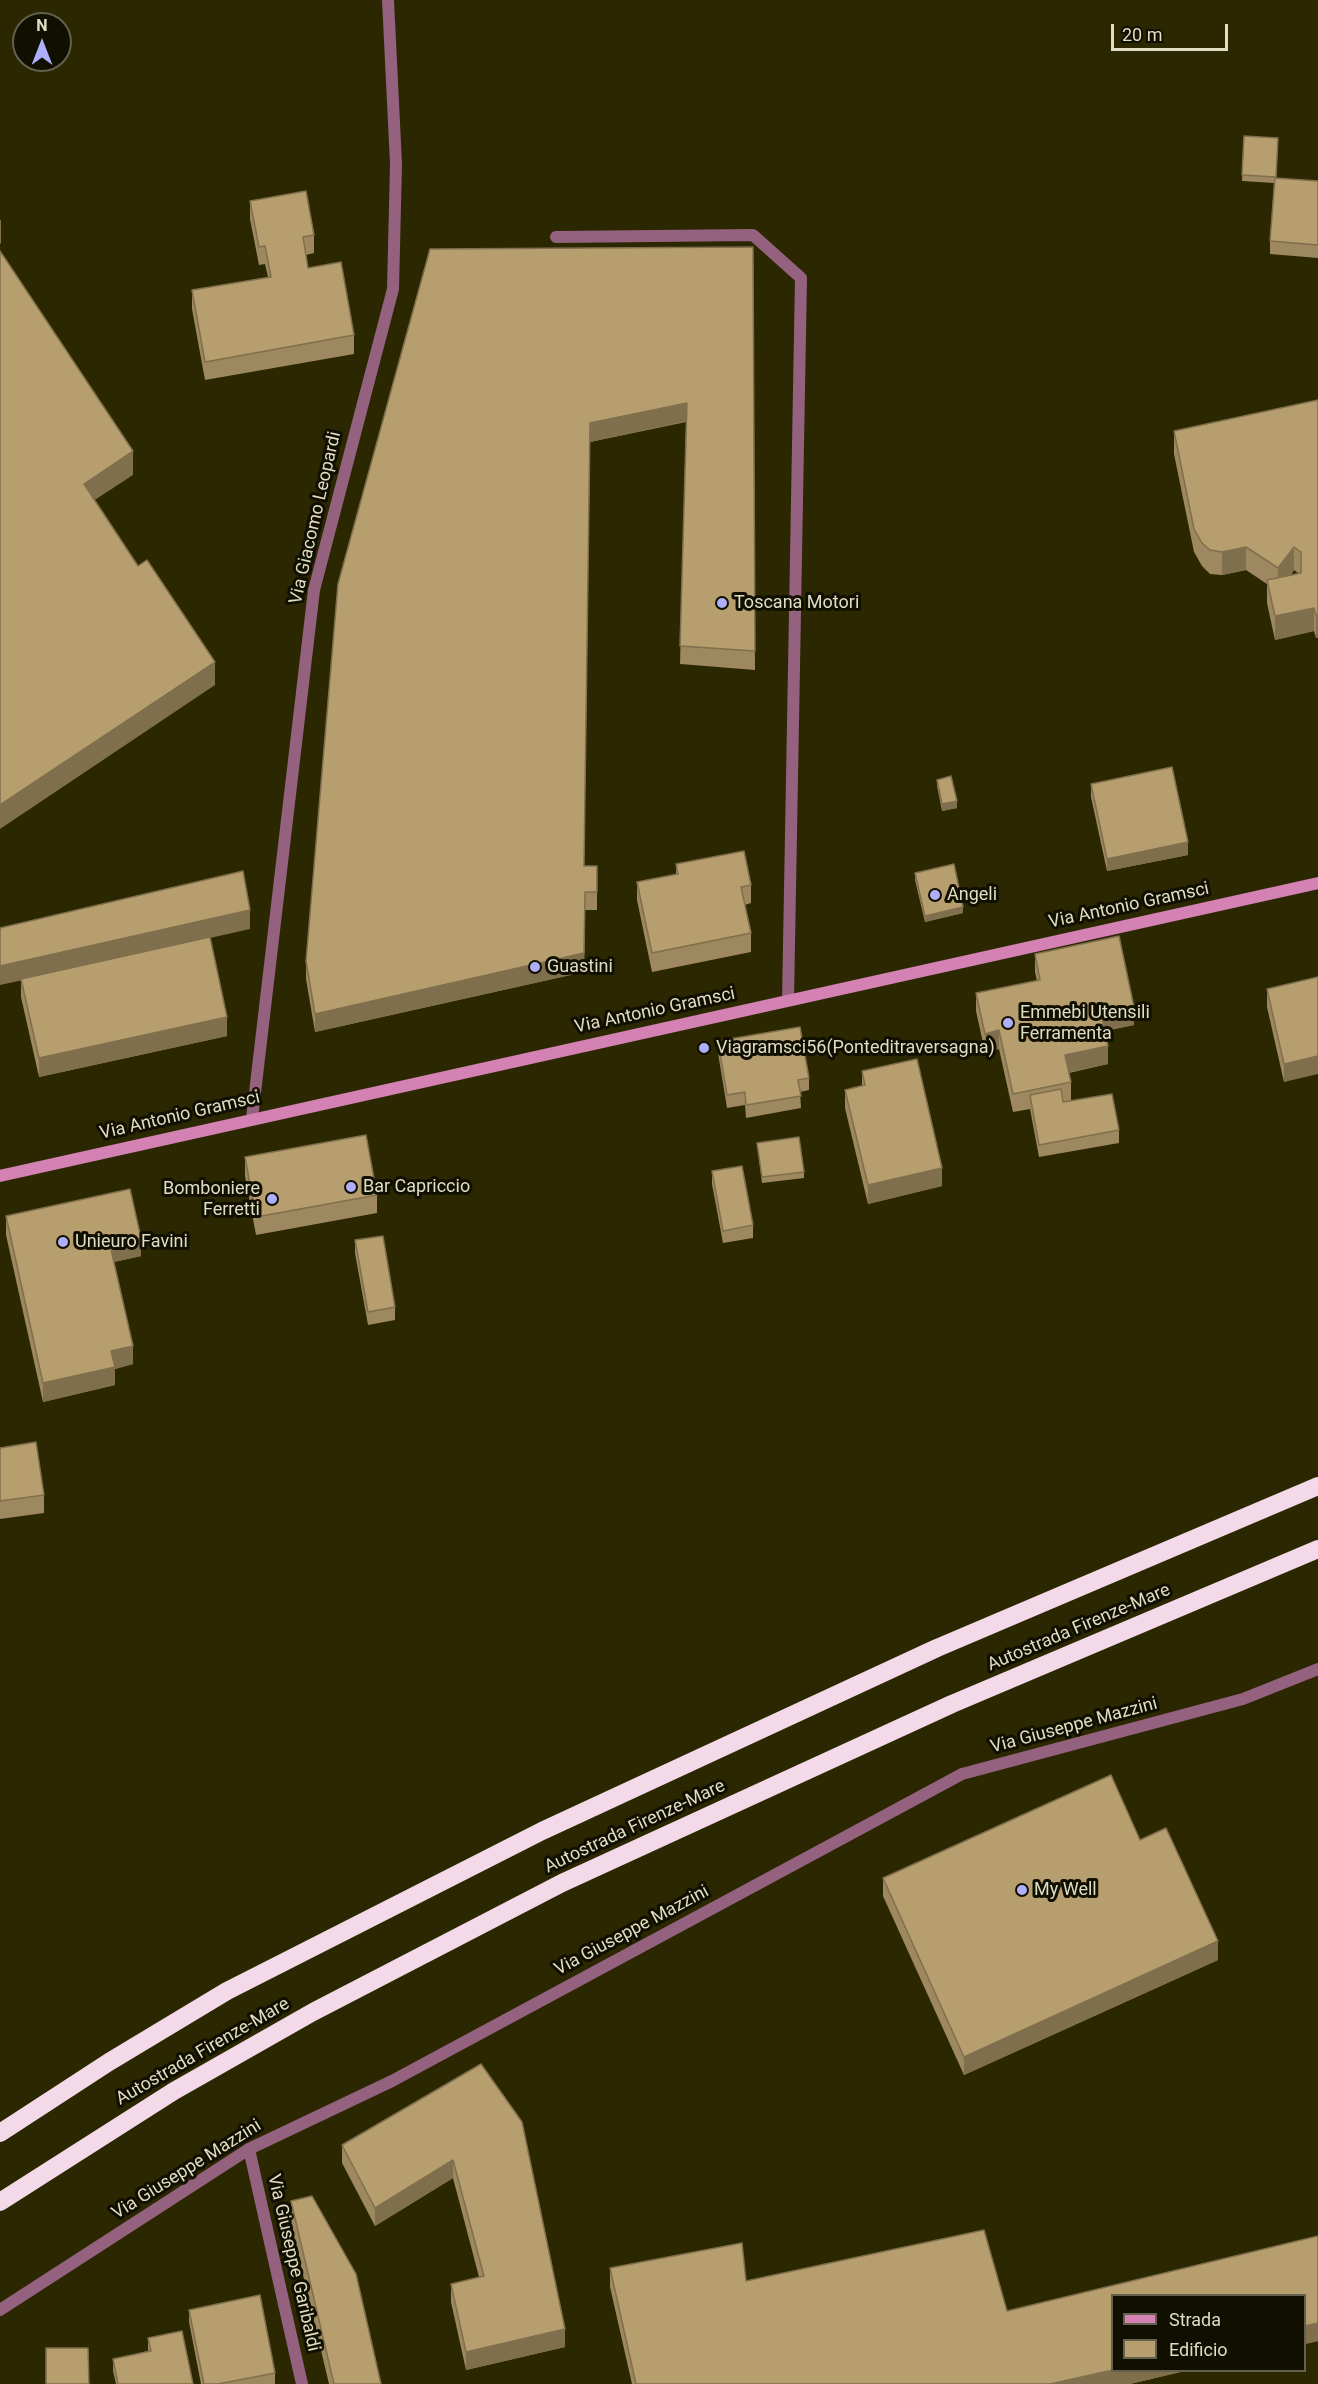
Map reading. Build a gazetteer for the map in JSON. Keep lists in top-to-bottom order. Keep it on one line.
{"streets":{"highway":["Autostrada Firenze-Mare"],"street":["Via Giacomo Leopardi","Via Antonio Gramsci","Via Giuseppe Mazzini","Via Giuseppe Garibaldi"]},"crossings":[["Via Giacomo Leopardi","Via Antonio Gramsci"],["Via Giuseppe Mazzini","Via Giuseppe Garibaldi"]],"places":["Toscana Motori","Angeli","Guastini","Emmebi Utensili Ferramenta","Viagramsci56(Ponteditraversagna)","Bar Capriccio","Bomboniere Ferretti","Unieuro Favini","My Well"],"legend":["Strada","Edificio"],"scale_bar":"20 m","north":"top"}
